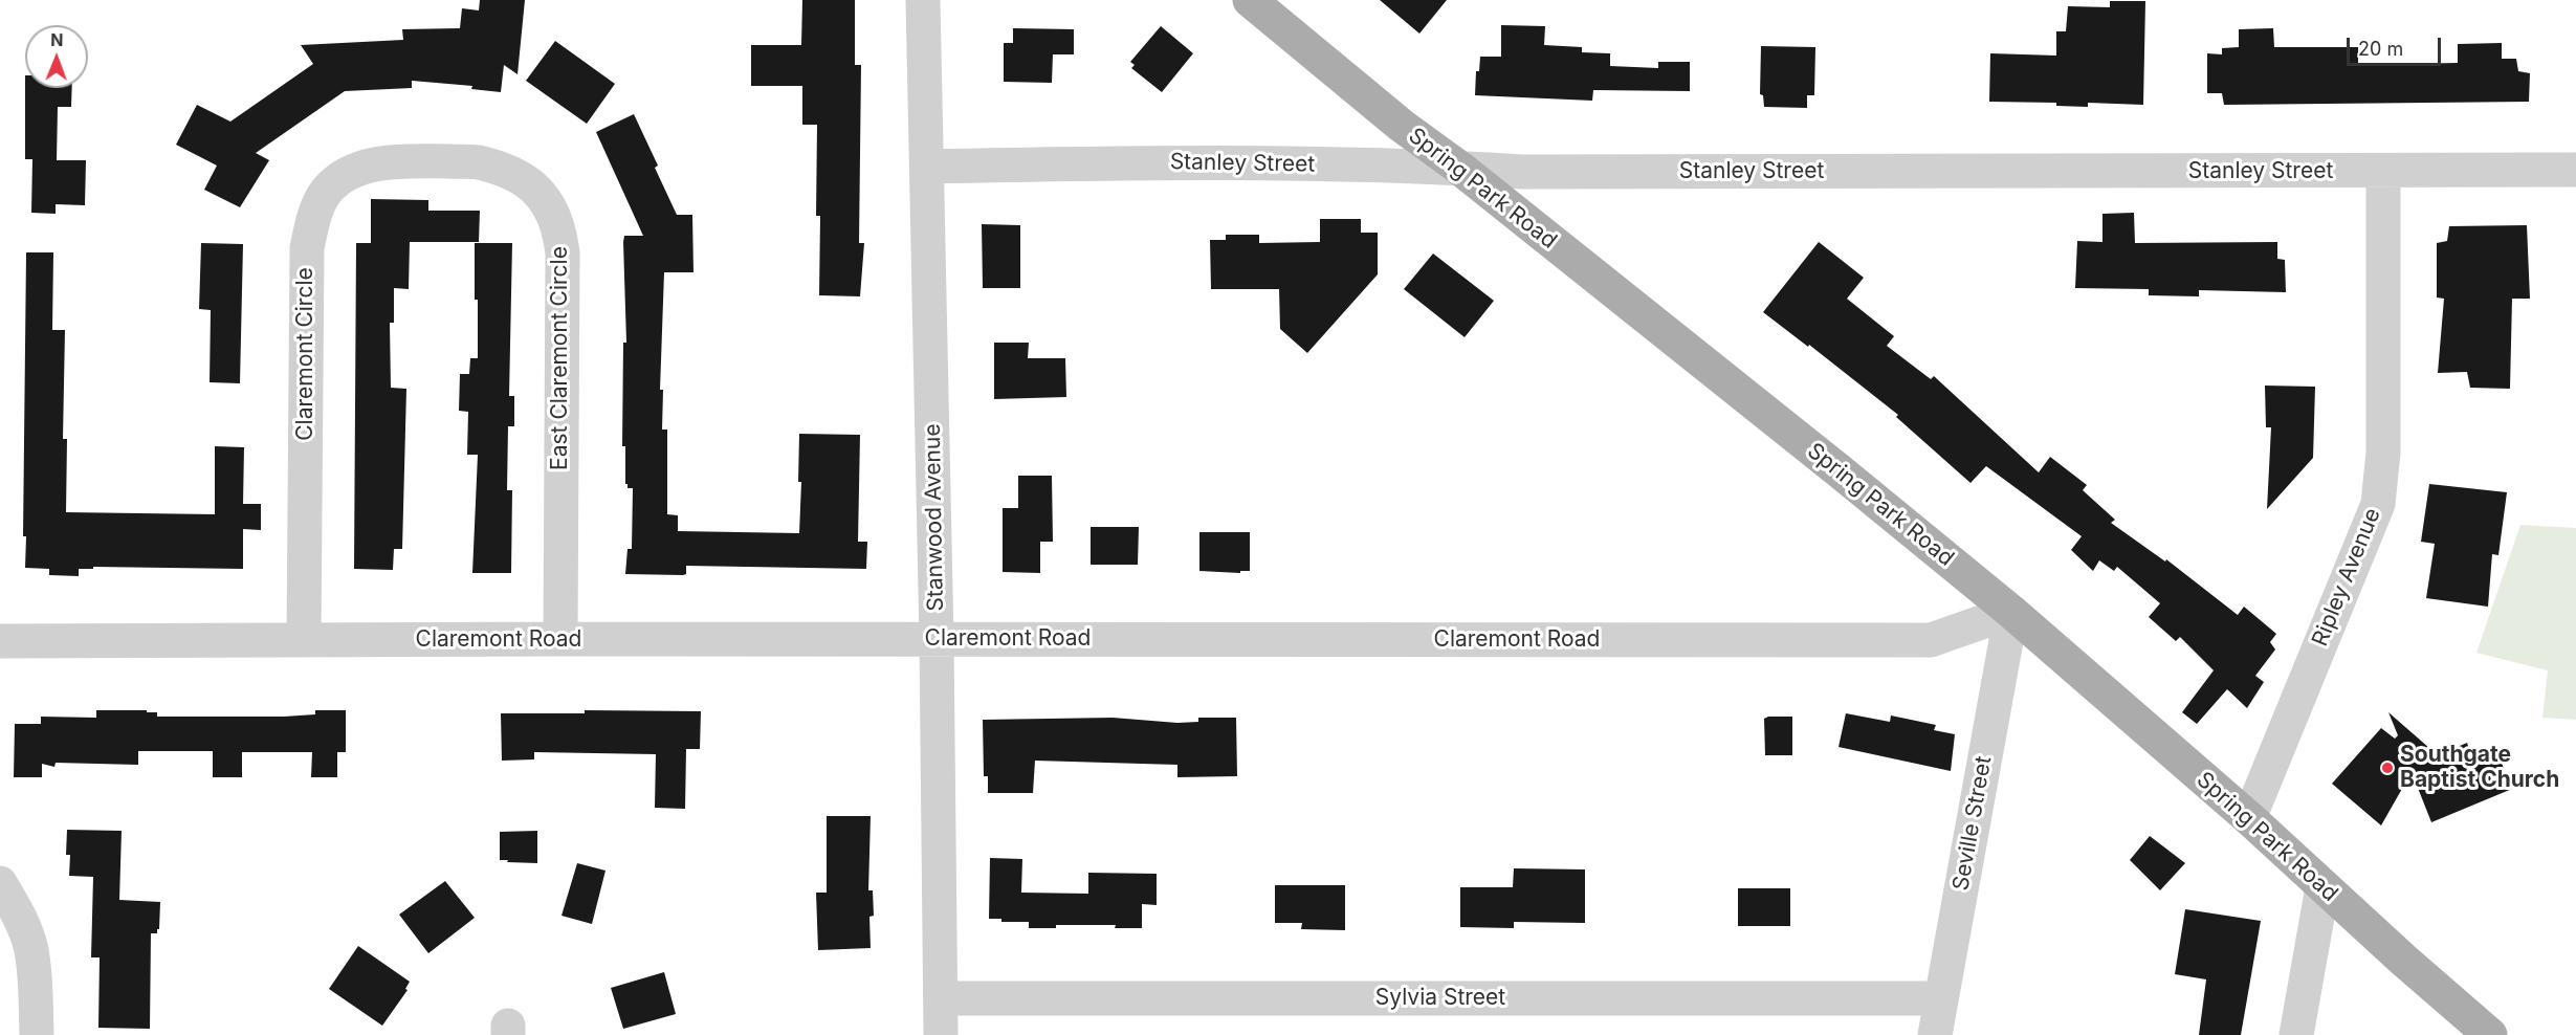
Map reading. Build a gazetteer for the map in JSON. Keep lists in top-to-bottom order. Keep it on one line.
{"streets":{"main road":["Spring Park Road"],"street":["Stanley Street","Claremont Circle","East Claremont Circle","Stanwood Avenue","Ripley Avenue","Claremont Road","Seville Street","Sylvia Street"]},"crossings":[["Stanley Street","Spring Park Road"],["Stanley Street","Stanwood Avenue"],["Stanley Street","Ripley Avenue"],["Spring Park Road","Ripley Avenue"],["Spring Park Road","Claremont Road"],["Spring Park Road","Seville Street"],["Claremont Circle","East Claremont Circle"],["Claremont Circle","Claremont Road"],["East Claremont Circle","Claremont Road"],["Stanwood Avenue","Claremont Road"],["Stanwood Avenue","Sylvia Street"],["Claremont Road","Seville Street"],["Seville Street","Sylvia Street"]],"places":["Southgate Baptist Church"],"scale_bar":"20 m","north":"top"}
